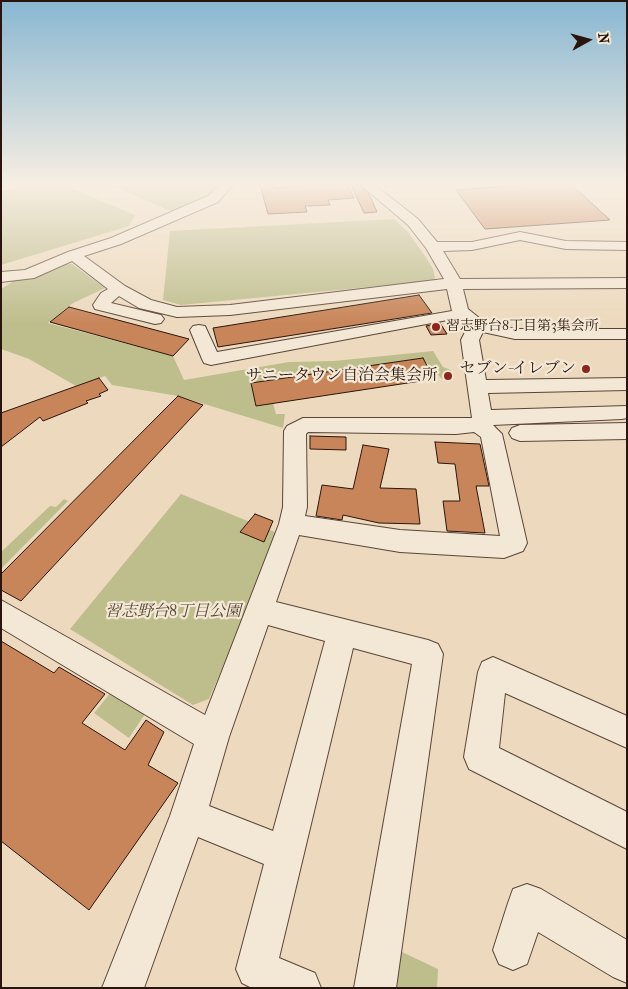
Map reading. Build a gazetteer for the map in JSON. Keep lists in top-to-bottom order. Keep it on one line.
{"parks":["習志野台8丁目公園"],"places":["習志野台8丁目第3集会所","セブン-イレブン","サニータウン自治会集会所"],"north":"right"}
